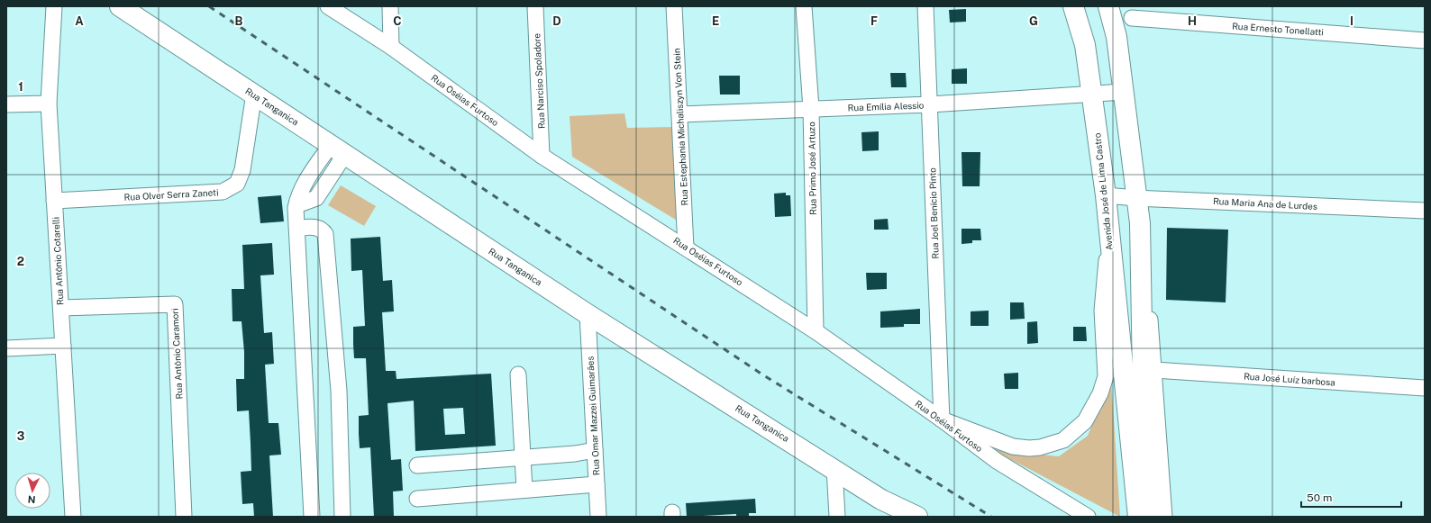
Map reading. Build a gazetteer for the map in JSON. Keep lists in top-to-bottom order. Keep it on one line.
{"streets":{"street":["Rua Ernesto Tonellatti","Rua Narciso Spoladore","Rua Oséias Furtoso","Rua Tanganica","Rua Emília Alessio","Rua Estephania Michaliszyn Von Stein","Rua Primo José Artuzo","Avenida José de Lima Castro","Rua Olver Serra Zaneti","Rua Maria Ana de Lurdes","Rua Joel Benício Pinto","Rua Antônio Cotarelli","Rua Antônio Caramori","Rua José Luíz barbosa","Rua Omar Mazzei Guimarães"]},"crossings":[["Rua Narciso Spoladore","Rua Oséias Furtoso"],["Rua Oséias Furtoso","Rua Estephania Michaliszyn Von Stein"],["Rua Oséias Furtoso","Rua Primo José Artuzo"],["Rua Oséias Furtoso","Rua Joel Benício Pinto"],["Rua Tanganica","Rua Olver Serra Zaneti"],["Rua Tanganica","Rua Omar Mazzei Guimarães"],["Rua Emília Alessio","Rua Estephania Michaliszyn Von Stein"],["Rua Emília Alessio","Rua Primo José Artuzo"],["Rua Emília Alessio","Avenida José de Lima Castro"],["Rua Emília Alessio","Rua Joel Benício Pinto"],["Avenida José de Lima Castro","Rua Maria Ana de Lurdes"],["Avenida José de Lima Castro","Rua José Luíz barbosa"],["Rua Olver Serra Zaneti","Rua Antônio Cotarelli"],["Rua Antônio Cotarelli","Rua Antônio Caramori"]],"scale_bar":"50 m","north":"bottom","grid":{"columns":["A","B","C","D","E","F","G","H","I"],"rows":["1","2","3"]}}
